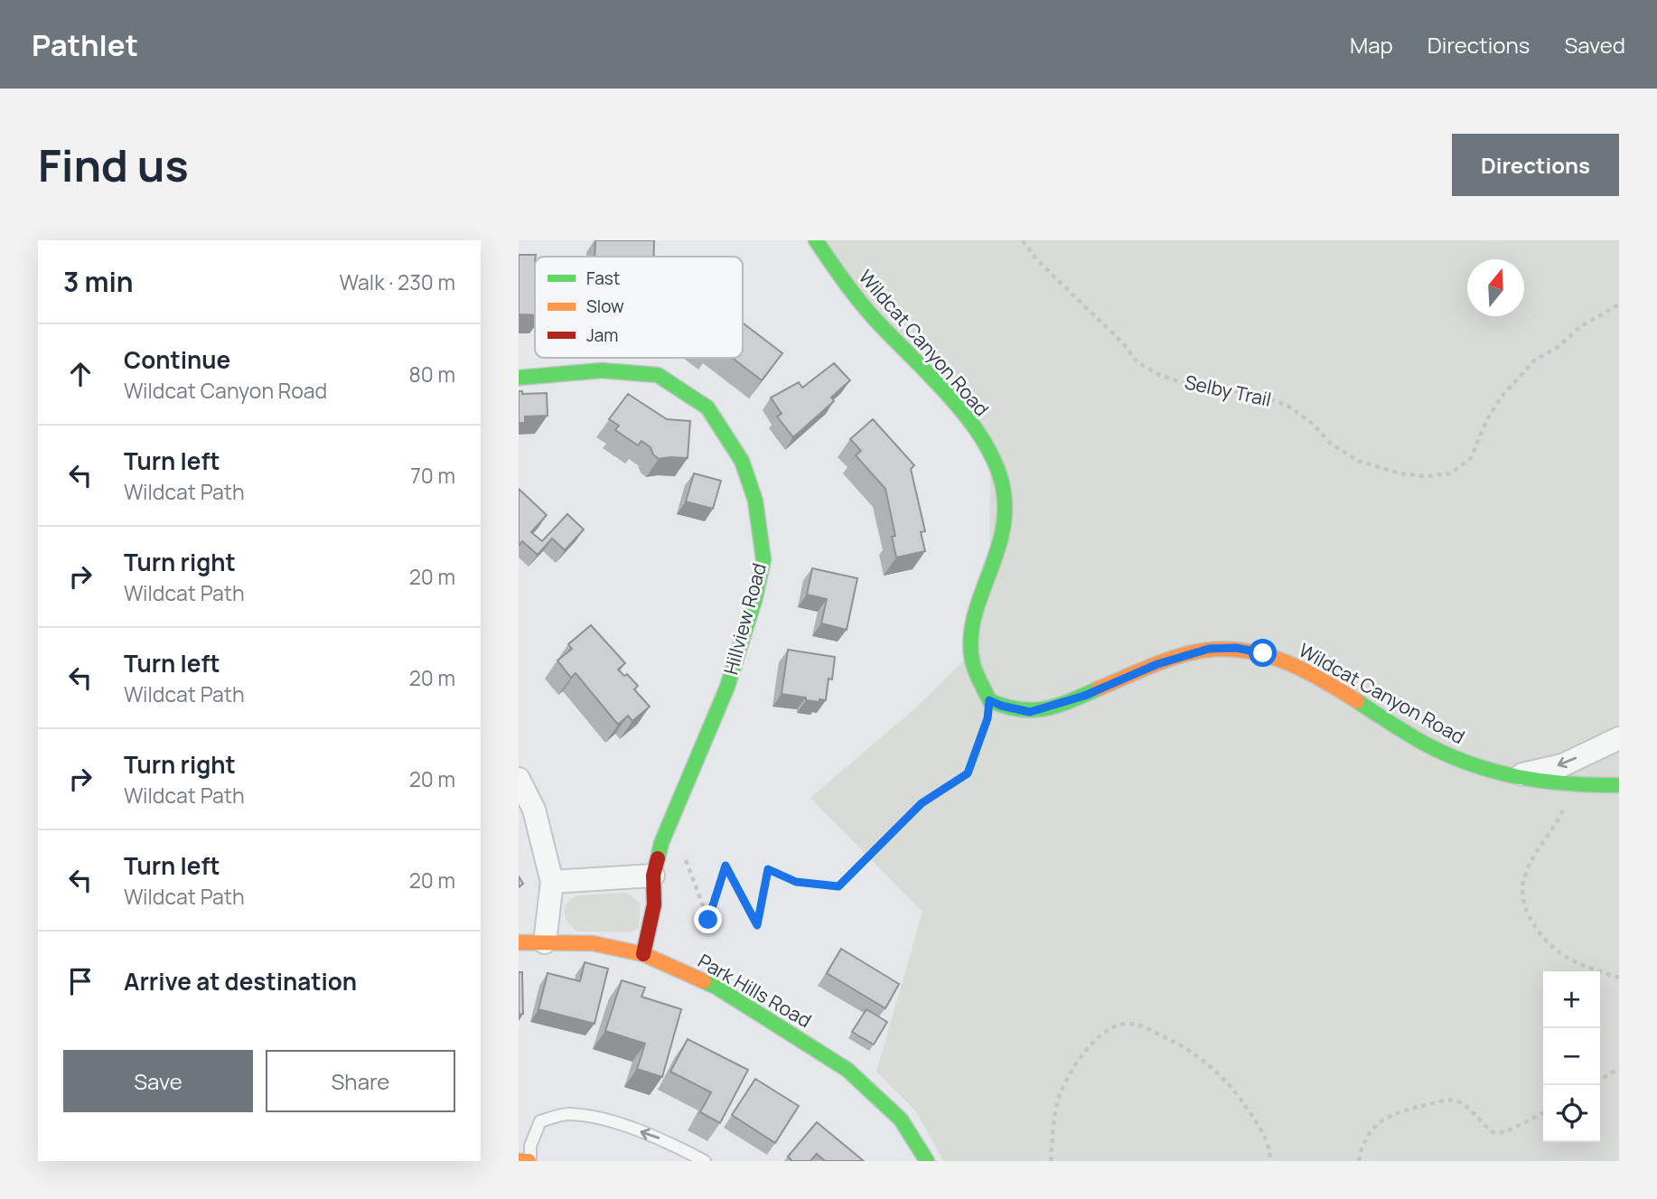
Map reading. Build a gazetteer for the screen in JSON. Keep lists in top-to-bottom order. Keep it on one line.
{"streets":{"street":["Wildcat Canyon Road","Hillview Road","Park Hills Road"],"path":["Selby Trail"]},"crossings":[["Hillview Road","Park Hills Road"]],"legend":["Fast","Slow","Jam"],"north":"top","page":{"header":"Pathlet","nav":["Map","Directions","Saved"],"buttons":["Directions",["Save","Share"]],"title":"Find us","heading":["3 min","Walk · 230 m"],"list":[["Continue","Wildcat Canyon Road","80 m"],["Turn left","Wildcat Path","70 m"],["Turn right","Wildcat Path","20 m"],["Turn left","Wildcat Path","20 m"],["Turn right","Wildcat Path","20 m"],["Turn left","Wildcat Path","20 m"],"Arrive at destination"],"map_buttons":["+","−"]}}
